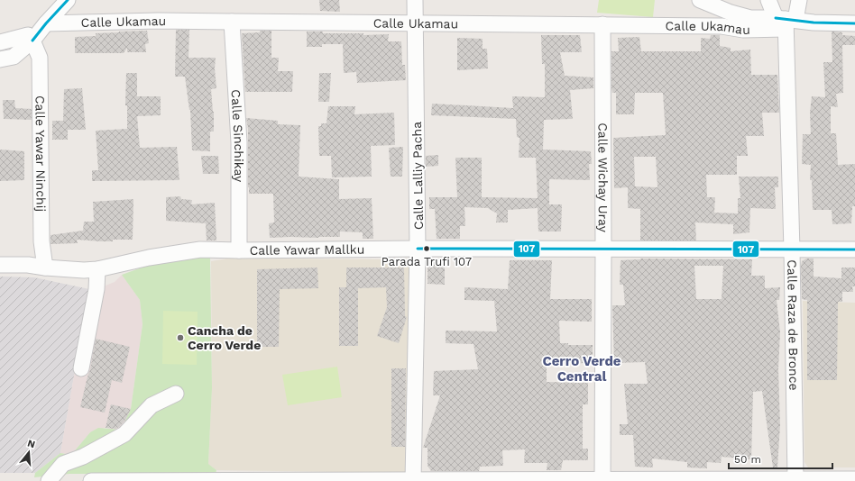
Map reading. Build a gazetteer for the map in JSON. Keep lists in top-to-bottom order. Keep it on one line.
{"streets":{"street":["Calle Ukamau","Calle Sinchikay","Calle Yawar Ninchij","Calle Lalliy Pacha","Calle Wichay Uray","Calle Yawar Mallku","Calle Raza de Bronce"]},"crossings":[["Calle Ukamau","Calle Sinchikay"],["Calle Ukamau","Calle Lalliy Pacha"],["Calle Ukamau","Calle Wichay Uray"],["Calle Ukamau","Calle Raza de Bronce"],["Calle Sinchikay","Calle Yawar Mallku"],["Calle Yawar Ninchij","Calle Yawar Mallku"],["Calle Lalliy Pacha","Calle Yawar Mallku"],["Calle Wichay Uray","Calle Yawar Mallku"],["Calle Yawar Mallku","Calle Raza de Bronce"]],"districts":["Cerro Verde Central"],"places":["Parada Trufi 107","Cancha de Cerro Verde"],"lines":["transit line 107"],"scale_bar":"50 m","north":"top"}
